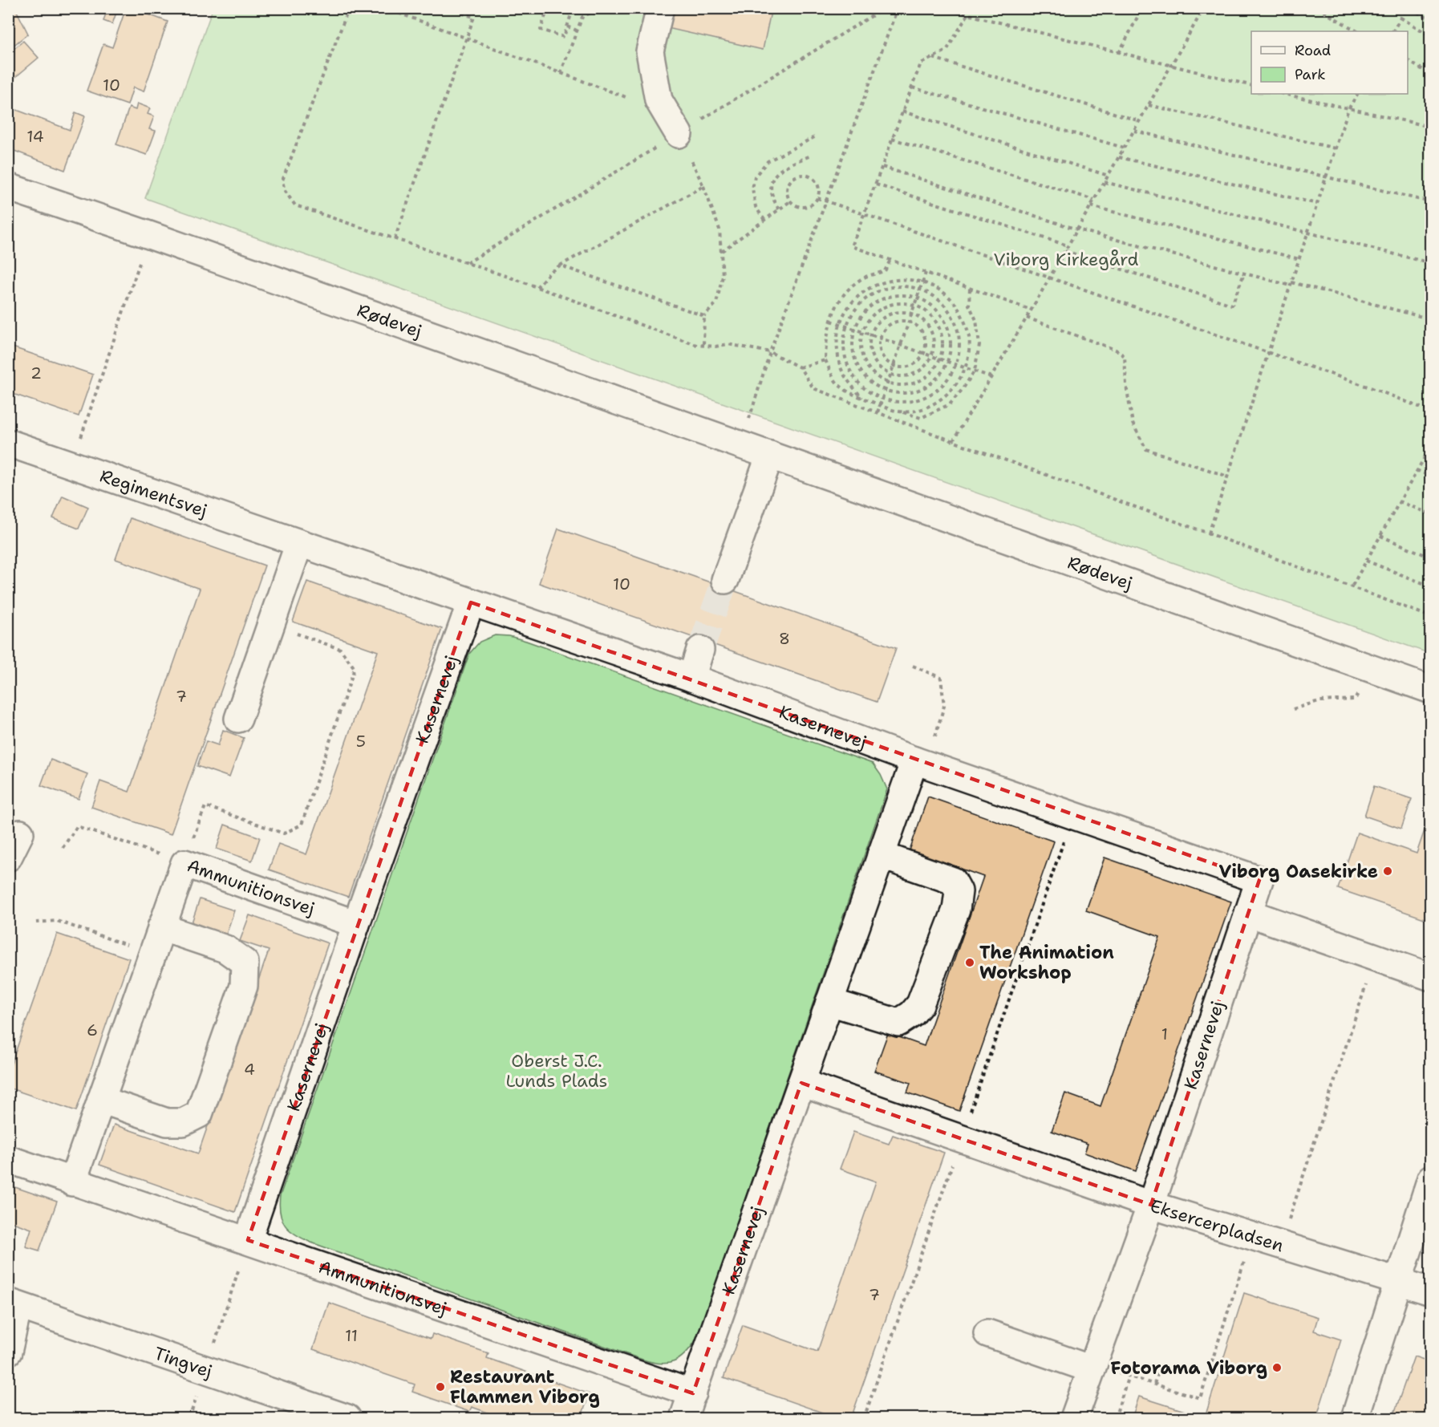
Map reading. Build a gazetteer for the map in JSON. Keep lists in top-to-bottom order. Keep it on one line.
{"streets":{"street":["Rødevej","Regimentsvej","Kasernevej","Ammunitionsvej","Eksercerpladsen","Tingvej"]},"crossings":[["Regimentsvej","Kasernevej"],["Kasernevej","Ammunitionsvej"],["Kasernevej","Eksercerpladsen"]],"parks":["Viborg Kirkegård","Oberst J.C. Lunds Plads"],"places":["Viborg Oasekirke","The Animation Workshop","Fotorama Viborg","Restaurant Flammen Viborg"],"house_numbers":["10","14","2","10","8","7","5","6","1","4","7","11"],"legend":["Road","Park"]}
